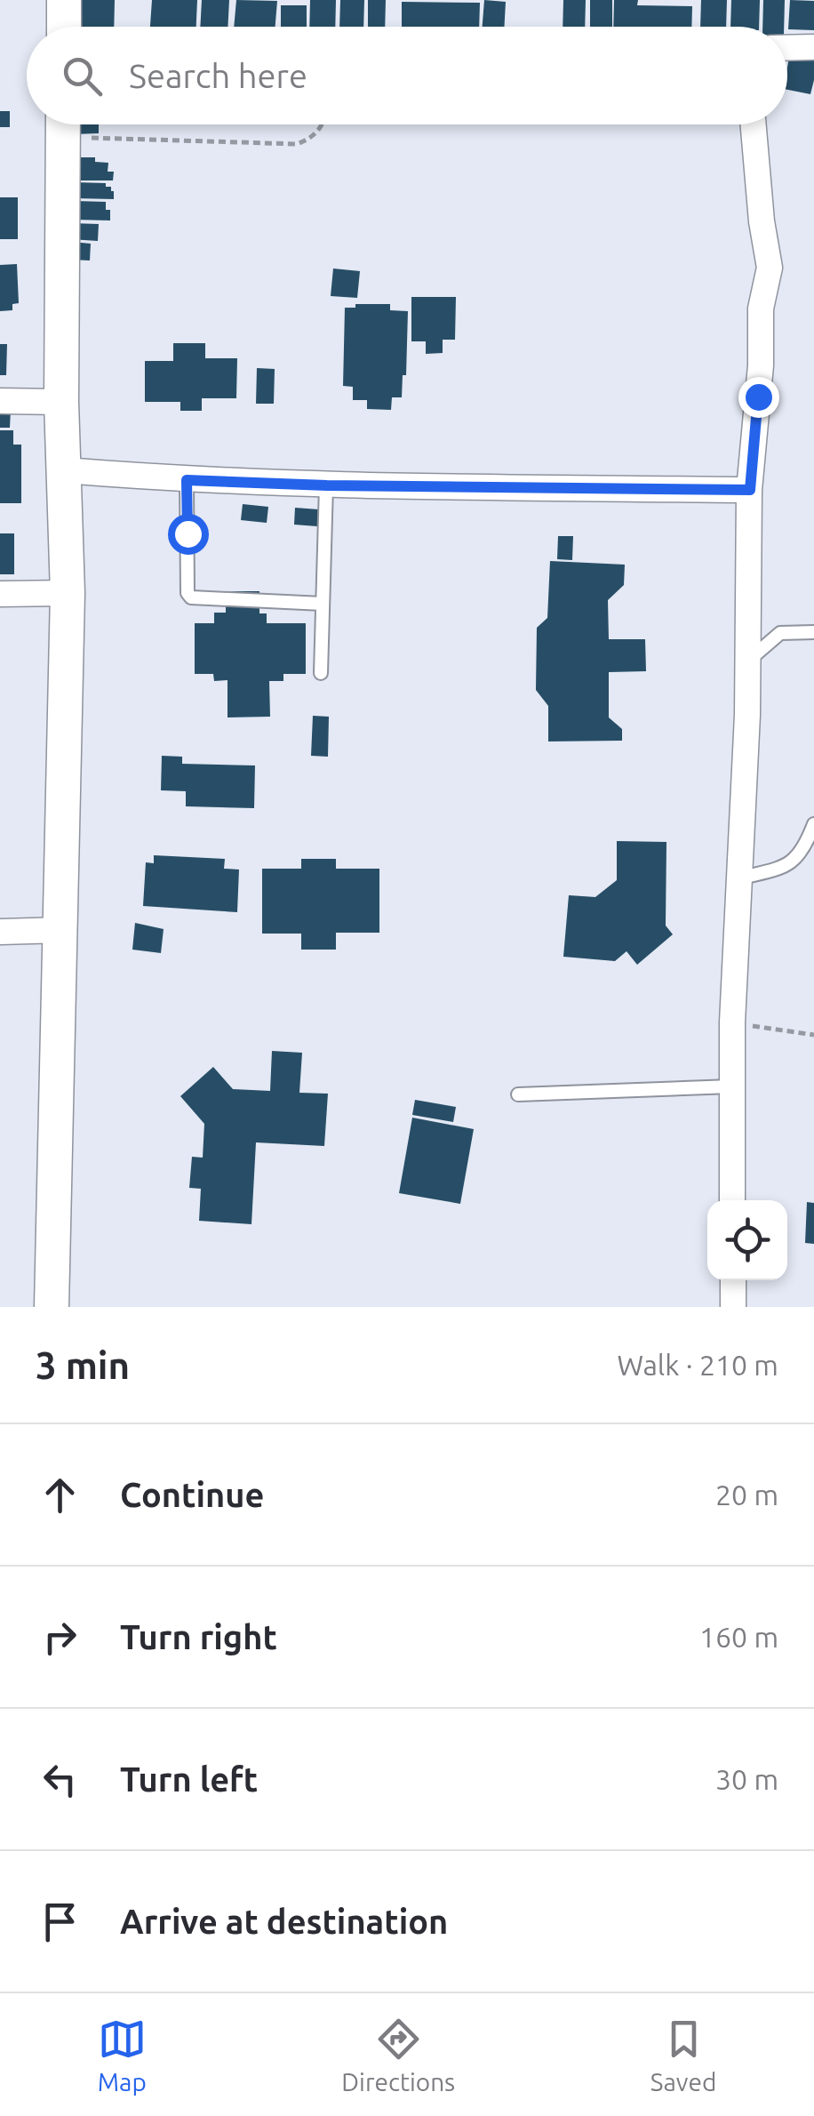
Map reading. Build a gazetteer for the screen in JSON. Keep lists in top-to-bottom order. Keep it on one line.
{"page":{"search":"Search here","heading":["3 min","Walk · 210 m"],"list":[["Continue","20 m"],["Turn right","160 m"],["Turn left","30 m"],"Arrive at destination"],"nav":["Map","Directions","Saved"]}}
